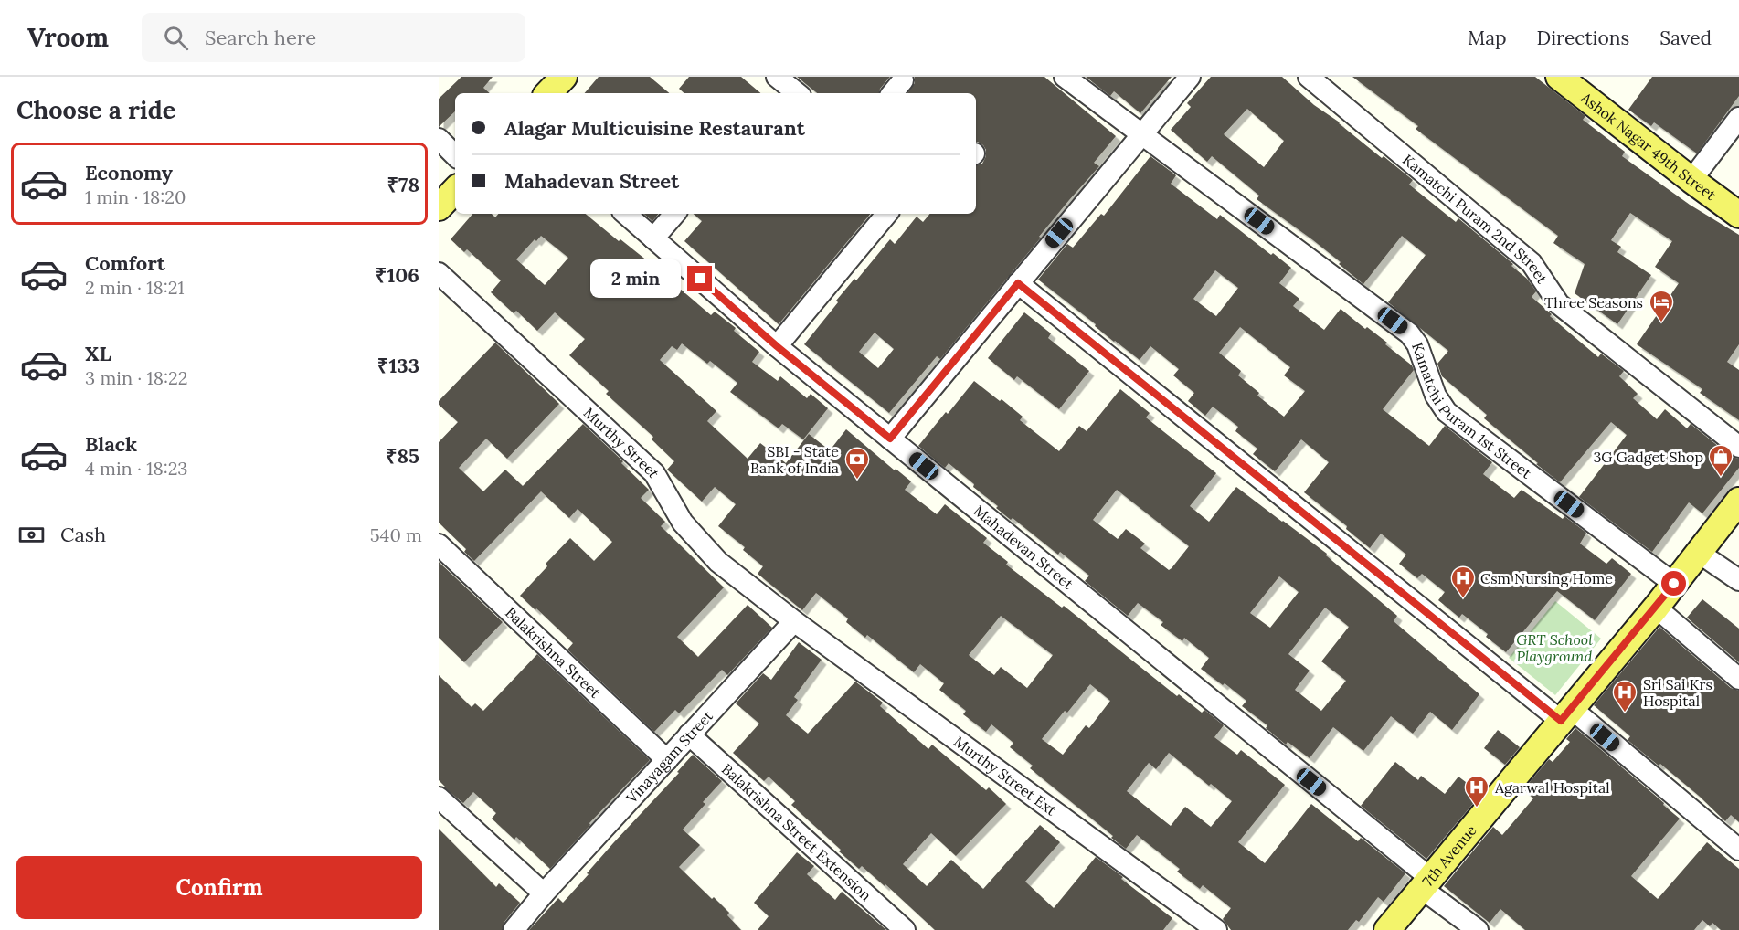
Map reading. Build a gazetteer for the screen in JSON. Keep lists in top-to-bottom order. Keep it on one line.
{"streets":{"main road":["Ashok Nagar 49th Street","7th Avenue"],"street":["Kamatchi Puram 2nd Street","Kamatchi Puram 1st Street","Murthy Street","Mahadevan Street","Balakrishna Street","Vinayagam Street","Murthy Street Ext","Balakrishna Street Extension"]},"crossings":[["Kamatchi Puram 1st Street","7th Avenue"],["Murthy Street","Vinayagam Street"],["Murthy Street","Murthy Street Ext"],["Mahadevan Street","7th Avenue"],["Balakrishna Street","Vinayagam Street"],["Vinayagam Street","Murthy Street Ext"],["Vinayagam Street","Balakrishna Street Extension"]],"parks":["GRT School Playground"],"places":{"hotel":["Three Seasons"],"shop":["3G Gadget Shop"],"bank":["SBI - State Bank of India"],"hospital":["Csm Nursing Home","Sri Sai Krs Hospital","Agarwal Hospital"]},"page":{"header":"Vroom","search":"Search here","nav":["Map","Directions","Saved"],"heading":"Choose a ride","banner":["Alagar Multicuisine Restaurant","Mahadevan Street"],"list":[{"name":"Economy","note":"1 min · 18:20","value":"₹78"},{"name":"Comfort","note":"2 min · 18:21","value":"₹106"},{"name":"XL","note":"3 min · 18:22","value":"₹133"},{"name":"Black","note":"4 min · 18:23","value":"₹85"}],"bubble":"2 min","pay":["Cash","540 m"],"buttons":"Confirm"}}
